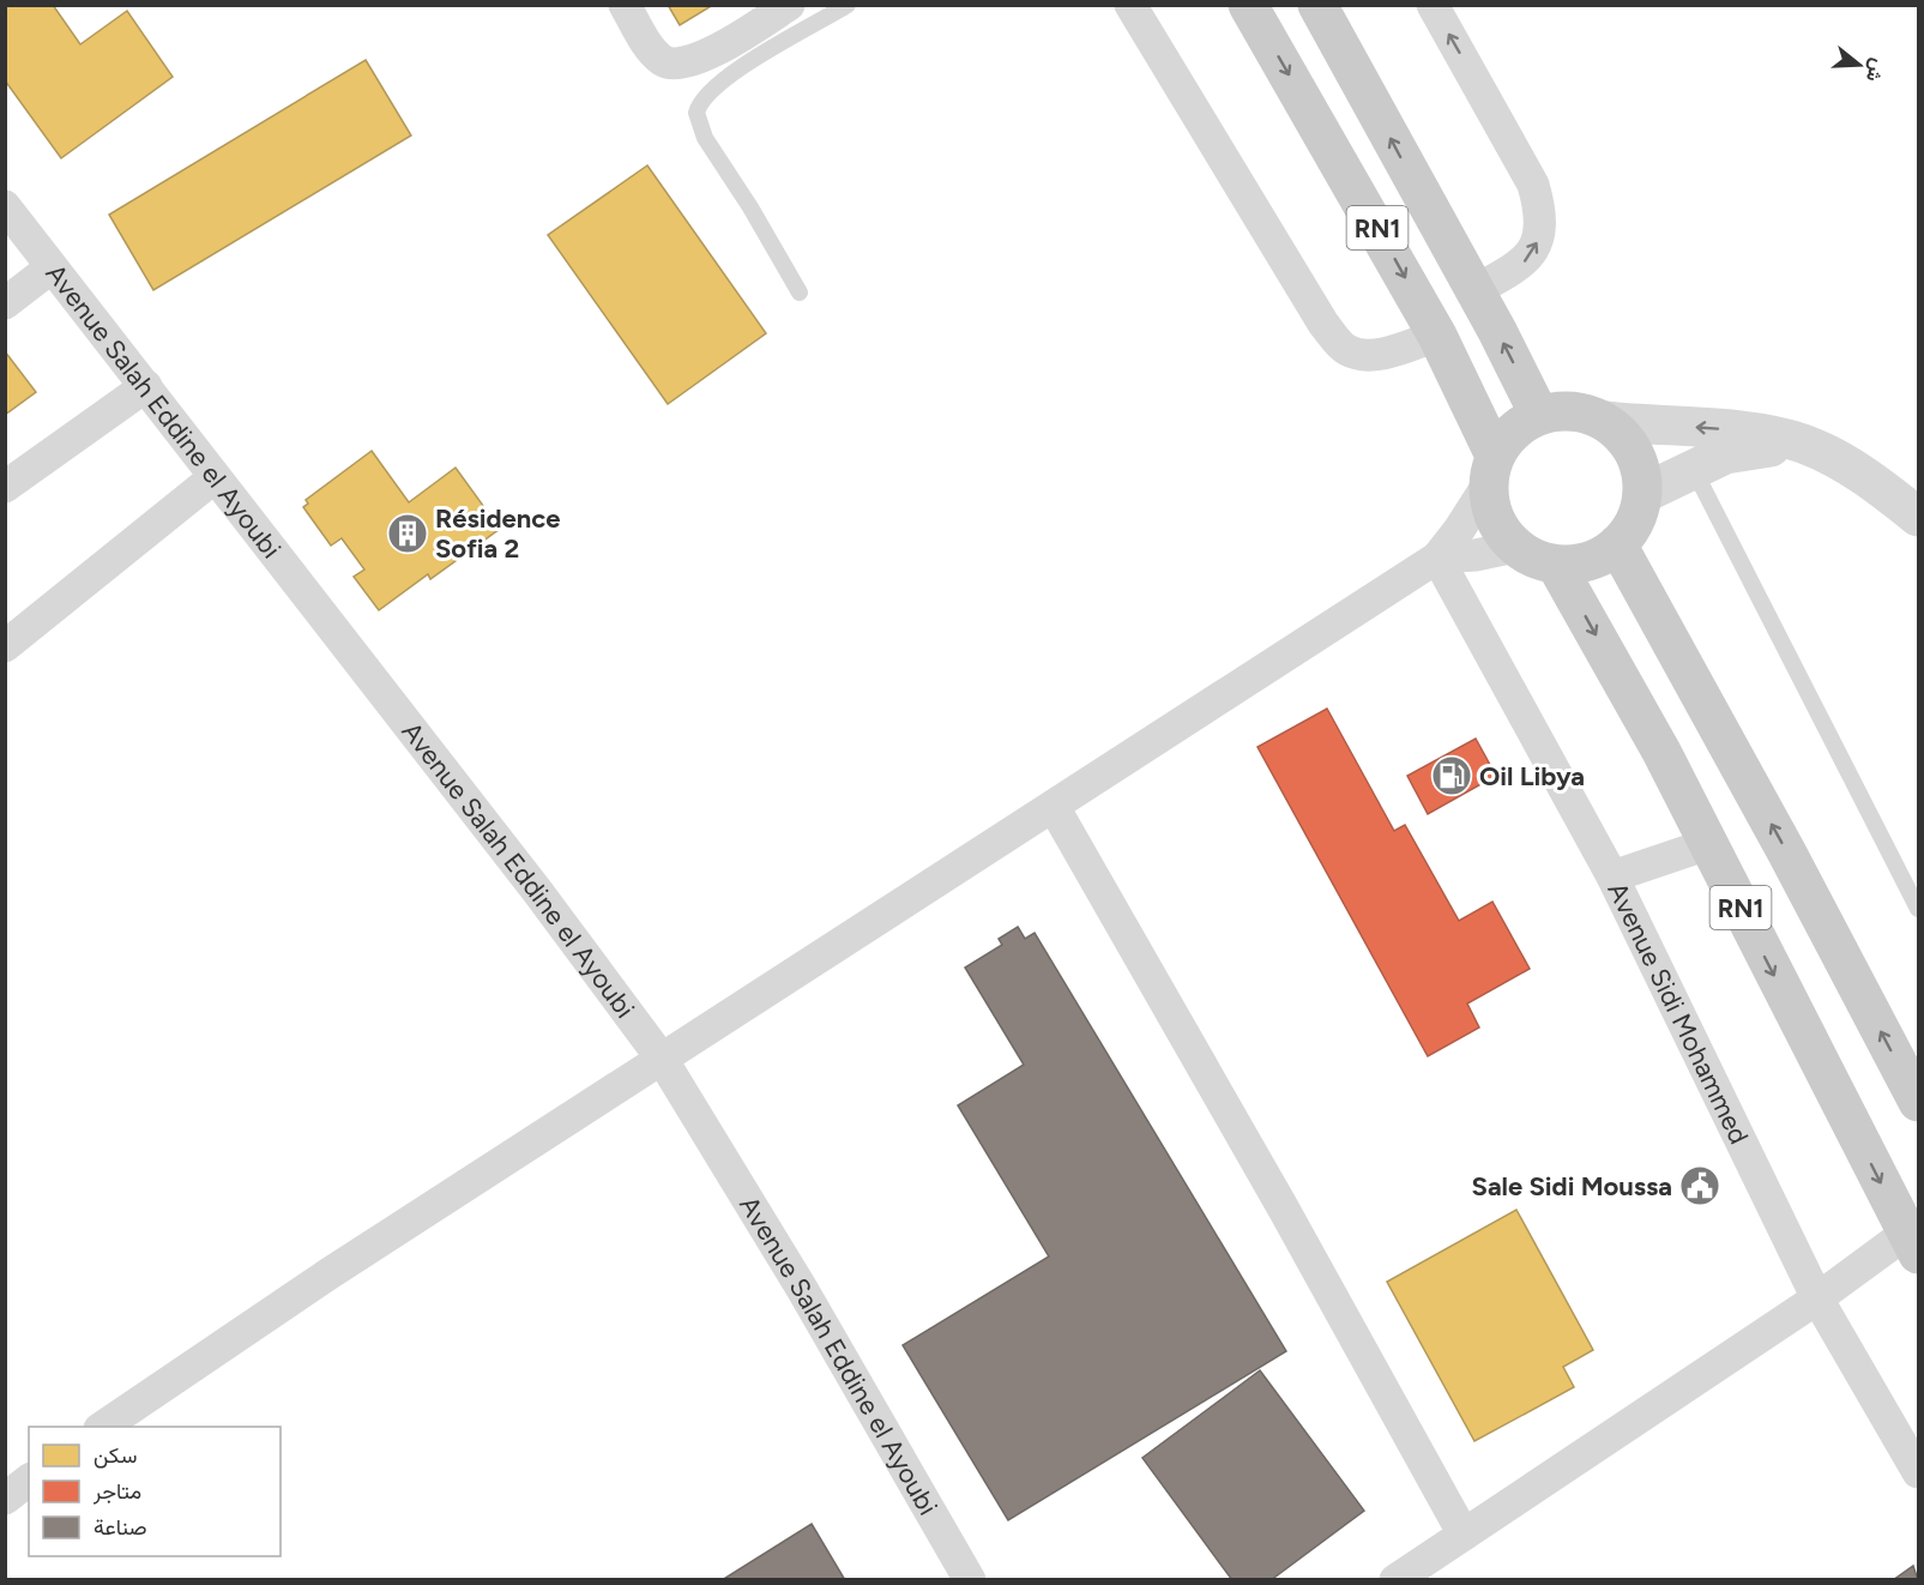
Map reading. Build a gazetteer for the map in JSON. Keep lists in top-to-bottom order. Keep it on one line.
{"streets":{"main road":["RN1"],"street":["Avenue Salah Eddine el Ayoubi","Avenue Sidi Mohammed"]},"places":{"building":["Résidence Sofia 2"],"fuel station":["Oil Libya"],"public building":["Sale Sidi Moussa"]},"legend":["سكن","متاجر","صناعة"],"north":"right"}
